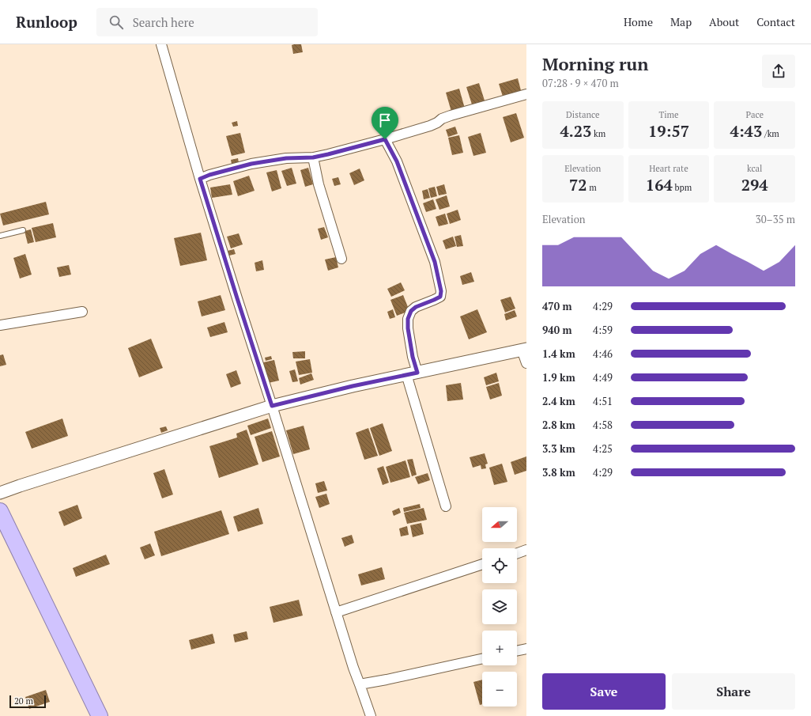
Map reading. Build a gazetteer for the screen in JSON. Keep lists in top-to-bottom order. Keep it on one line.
{"scale_bar":"20 m","north":"left","page":{"header":"Runloop","search":"Search here","nav":["Home","Map","About","Contact"],"heading":["Morning run","07:28 · 9 × 470 m"],"stats":[["Distance","4.23 km"],["Time","19:57"],["Pace","4:43 /km"],["Elevation","72 m"],["Heart rate","164 bpm"],["kcal","294"]],"chart":["Elevation","30–35 m"],"list":[{"name":"470 m","note":"4:29"},{"name":"940 m","note":"4:59"},{"name":"1.4 km","note":"4:46"},{"name":"1.9 km","note":"4:49"},{"name":"2.4 km","note":"4:51"},{"name":"2.8 km","note":"4:58"},{"name":"3.3 km","note":"4:25"},{"name":"3.8 km","note":"4:29"}],"map_buttons":["+","−"],"buttons":["Save","Share"],"scale":"20 m"}}
